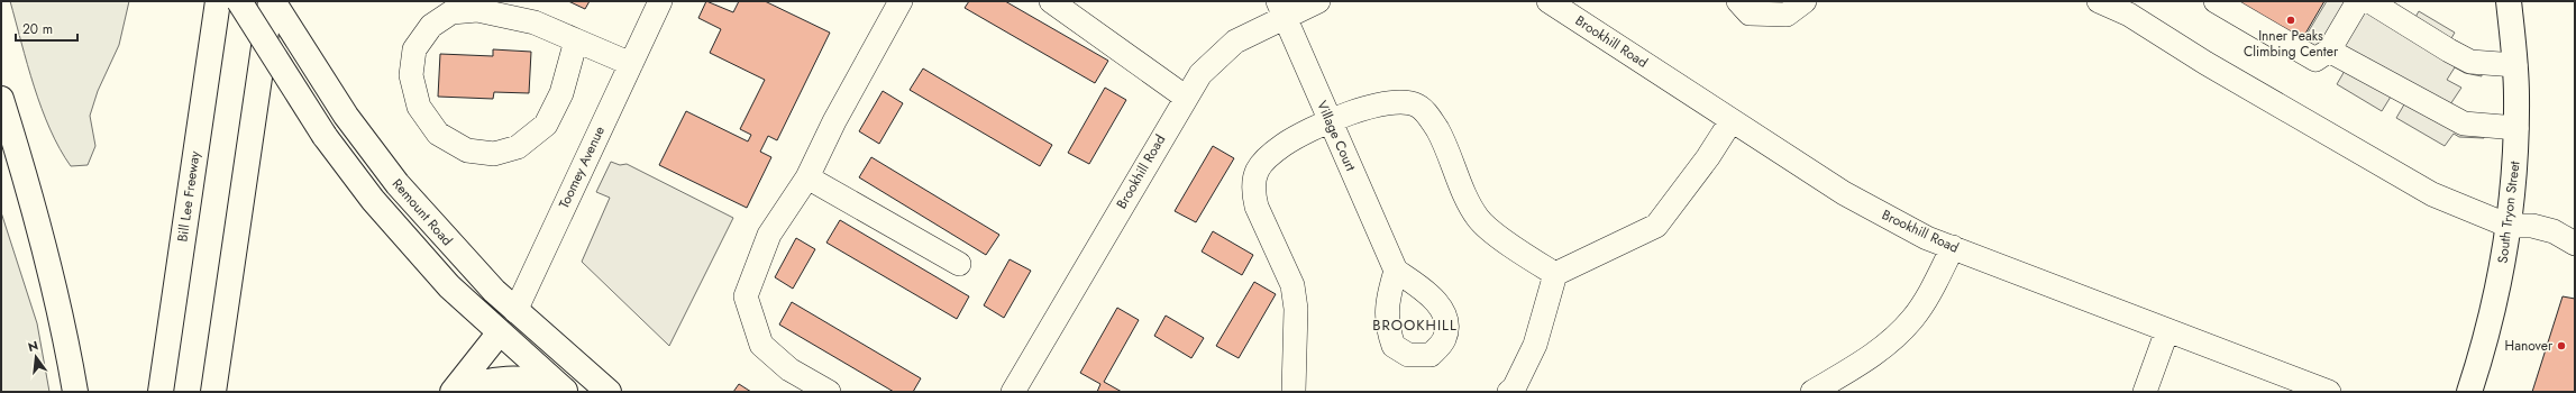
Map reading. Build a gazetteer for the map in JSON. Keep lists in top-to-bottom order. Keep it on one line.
{"streets":{"main road":["Toomey Avenue","Bill Lee Freeway","Remount Road","South Tryon Street"],"street":["Brookhill Road","Village Court"]},"crossings":[["Brookhill Road","Village Court"],["Toomey Avenue","Remount Road"]],"districts":["BROOKHILL"],"places":["Inner Peaks Climbing Center","Hanover"],"scale_bar":"20 m","north":"top"}
